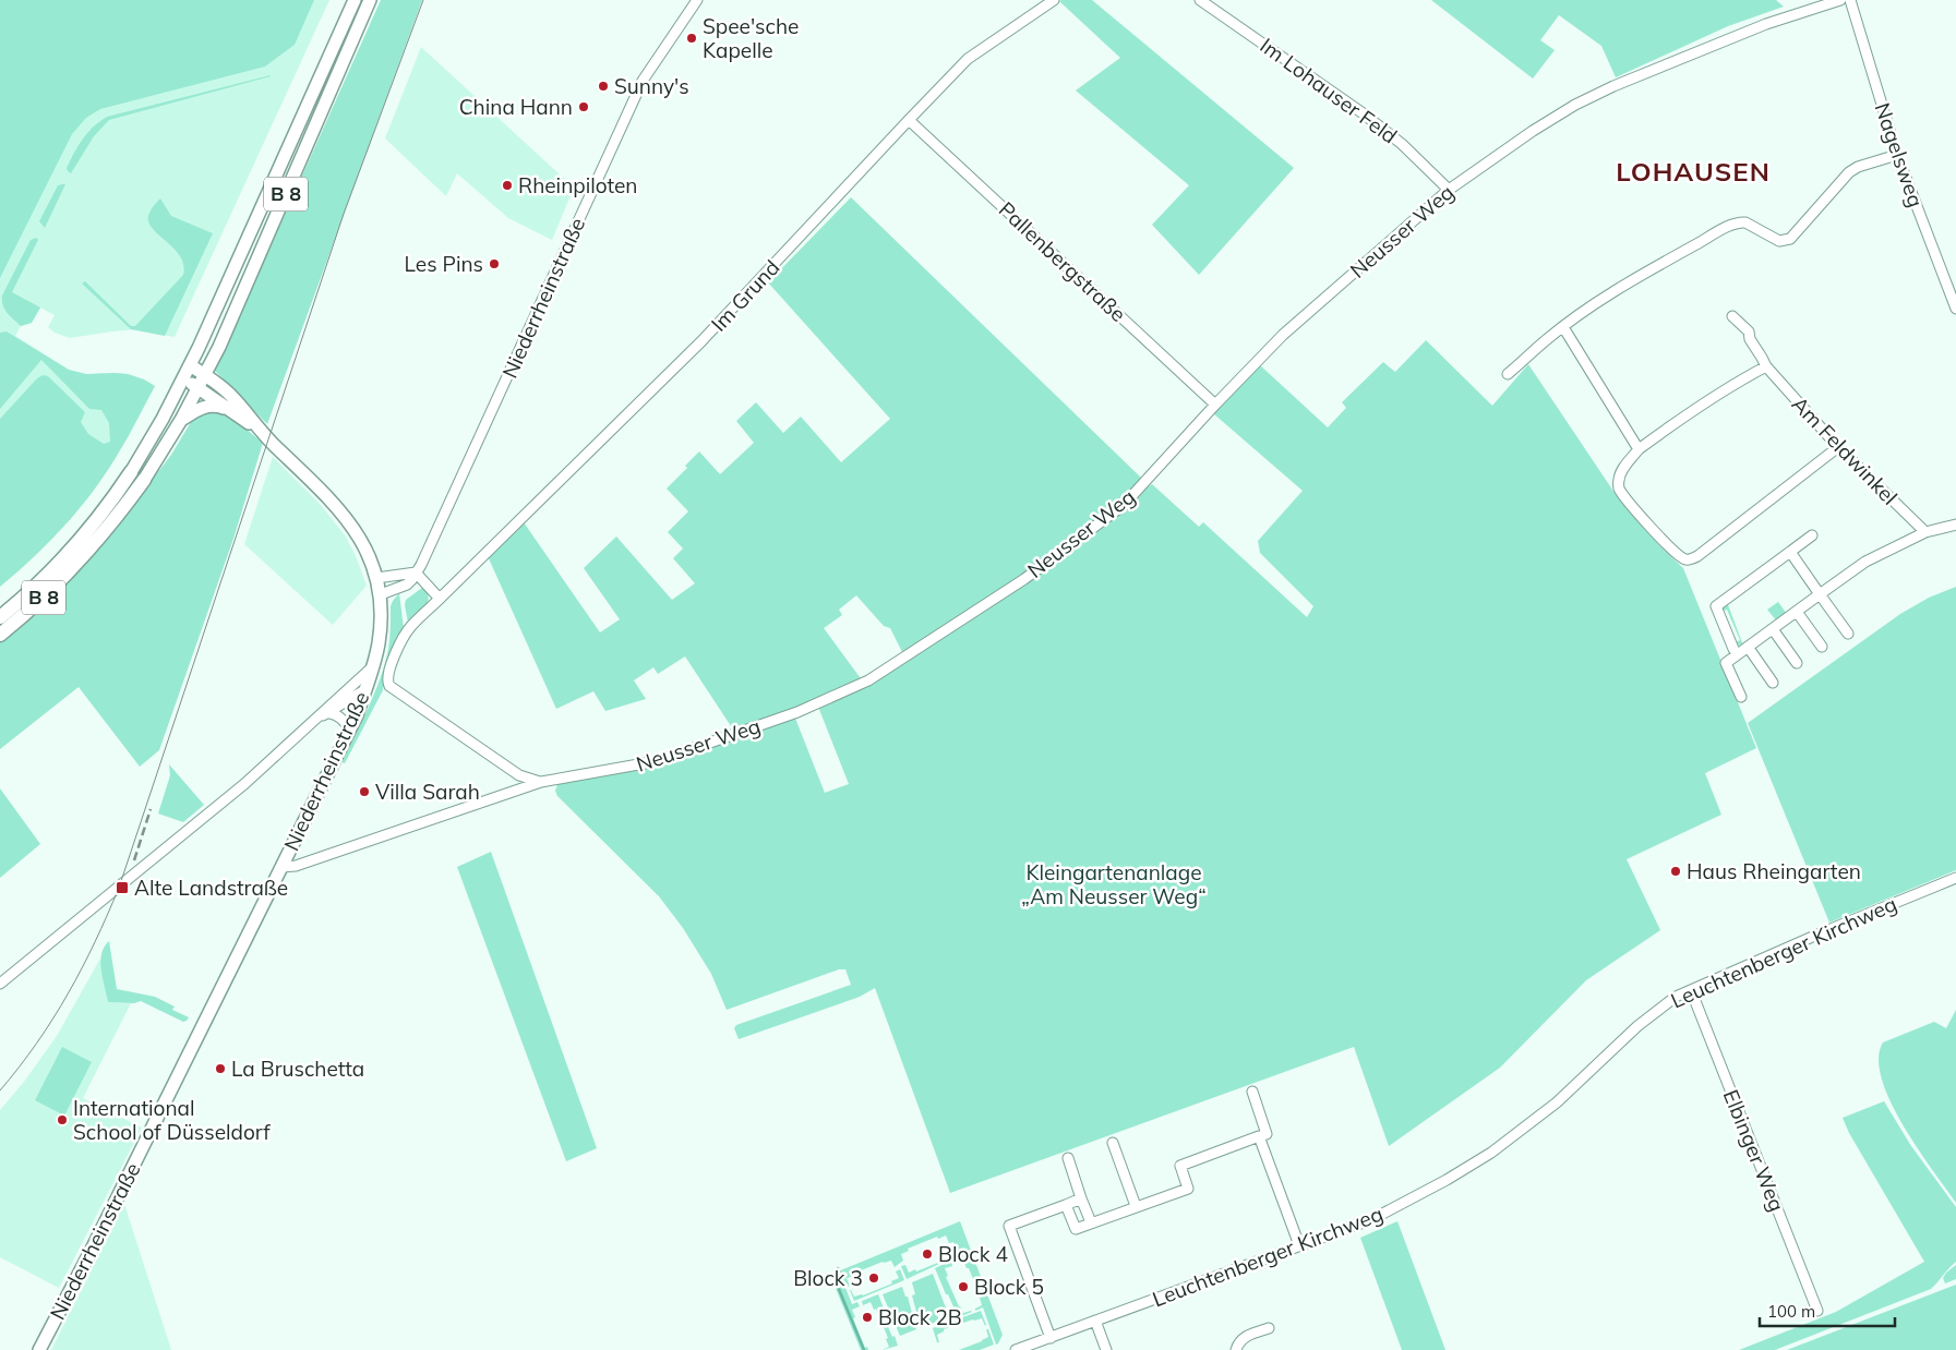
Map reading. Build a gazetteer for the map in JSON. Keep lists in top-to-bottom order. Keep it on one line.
{"streets":{"highway":["B 8"],"main road":["Niederrheinstraße"],"street":["Im Lohauser Feld","Nagelsweg","Neusser Weg","Pallenbergstraße","Im Grund","Am Feldwinkel","Leuchtenberger Kirchweg","Elbinger Weg"]},"crossings":[["Im Lohauser Feld","Neusser Weg"],["Neusser Weg","Pallenbergstraße"],["Neusser Weg","Niederrheinstraße"],["Pallenbergstraße","Im Grund"],["Im Grund","Niederrheinstraße"],["Leuchtenberger Kirchweg","Elbinger Weg"]],"districts":["LOHAUSEN"],"parks":["Kleingartenanlage „Am Neusser Weg“"],"places":{"other":["Spee'sche Kapelle","Sunny's","China Hann","Rheinpiloten","Les Pins","Villa Sarah","Haus Rheingarten","La Bruschetta","International School of Düsseldorf","Block 4","Block 3","Block 5","Block 2B"],"transit":["Alte Landstraße"]},"scale_bar":"100 m"}
